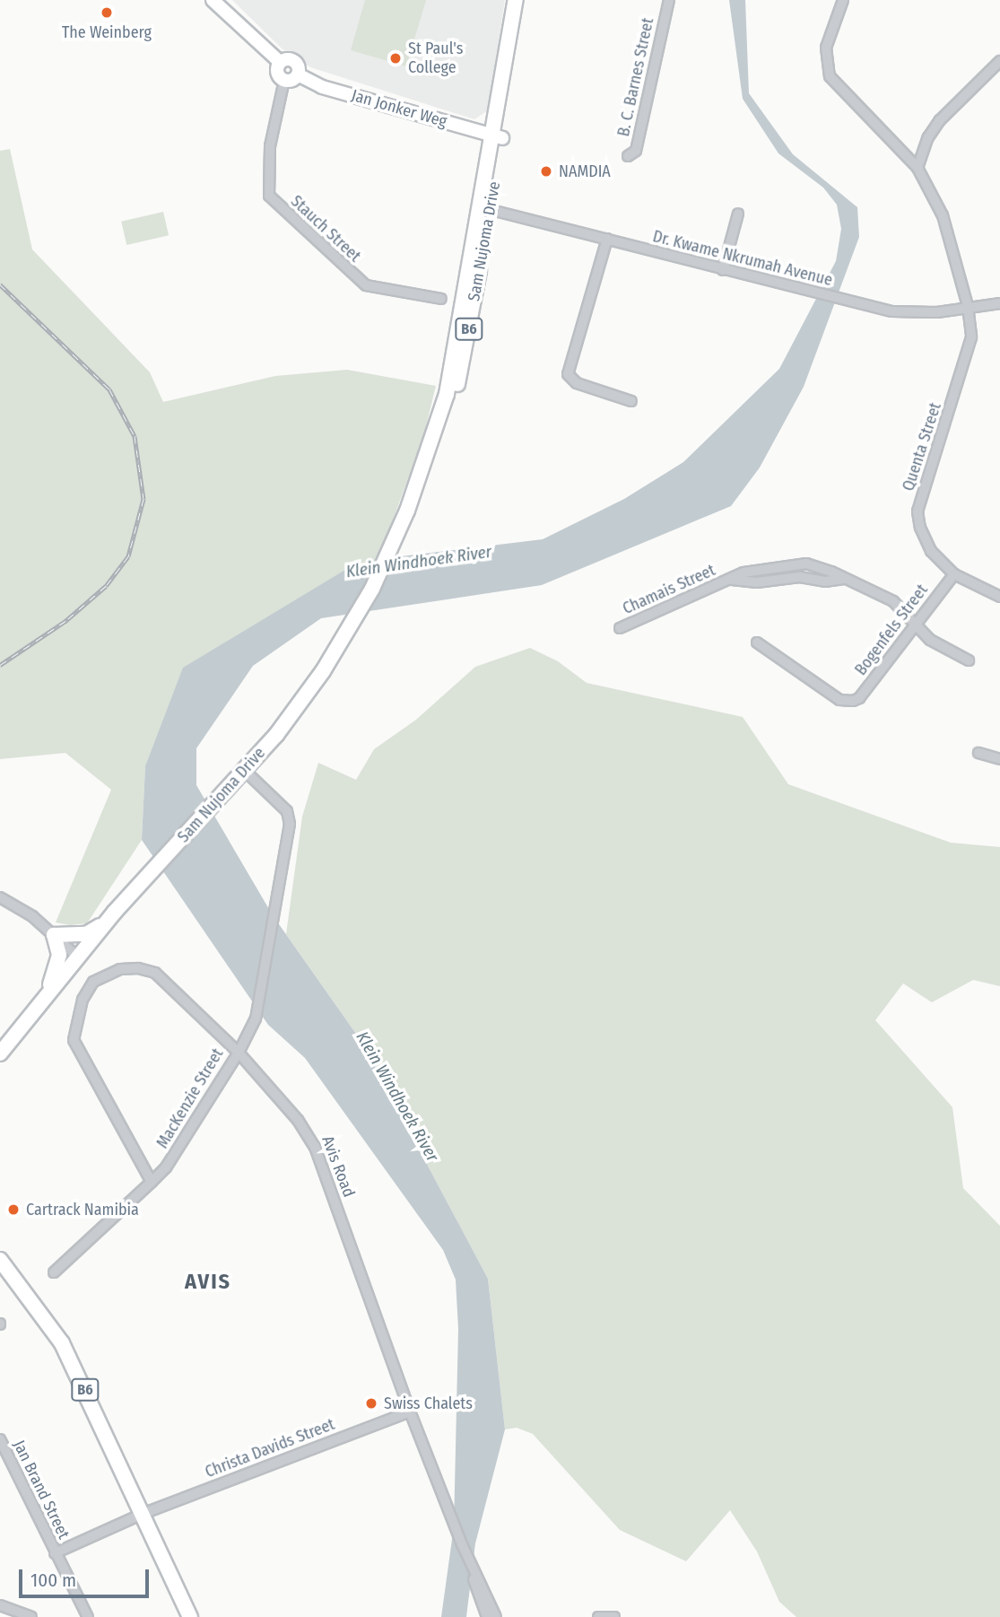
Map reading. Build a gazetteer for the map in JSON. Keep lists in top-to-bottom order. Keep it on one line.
{"streets":{"highway":["Sam Nujoma Drive","B6"],"main road":["Jan Jonker Weg"],"street":["B. C. Barnes Street","Stauch Street","Dr. Kwame Nkrumah Avenue","Quenta Street","Chamais Street","Bogenfels Street","MacKenzie Street","Avis Road","Christa Davids Street","Jan Brand Street"]},"crossings":[["Jan Jonker Weg","Sam Nujoma Drive"],["Sam Nujoma Drive","Dr. Kwame Nkrumah Avenue"],["Sam Nujoma Drive","B6"],["Dr. Kwame Nkrumah Avenue","Quenta Street"],["B6","Christa Davids Street"],["B6","Jan Brand Street"],["Quenta Street","Bogenfels Street"],["Chamais Street","Bogenfels Street"],["MacKenzie Street","Avis Road"],["Avis Road","Christa Davids Street"],["Christa Davids Street","Jan Brand Street"]],"districts":["AVIS"],"water":["Klein Windhoek River"],"places":["The Weinberg","St Paul's College","NAMDIA","Cartrack Namibia","Swiss Chalets"],"scale_bar":"100 m"}
